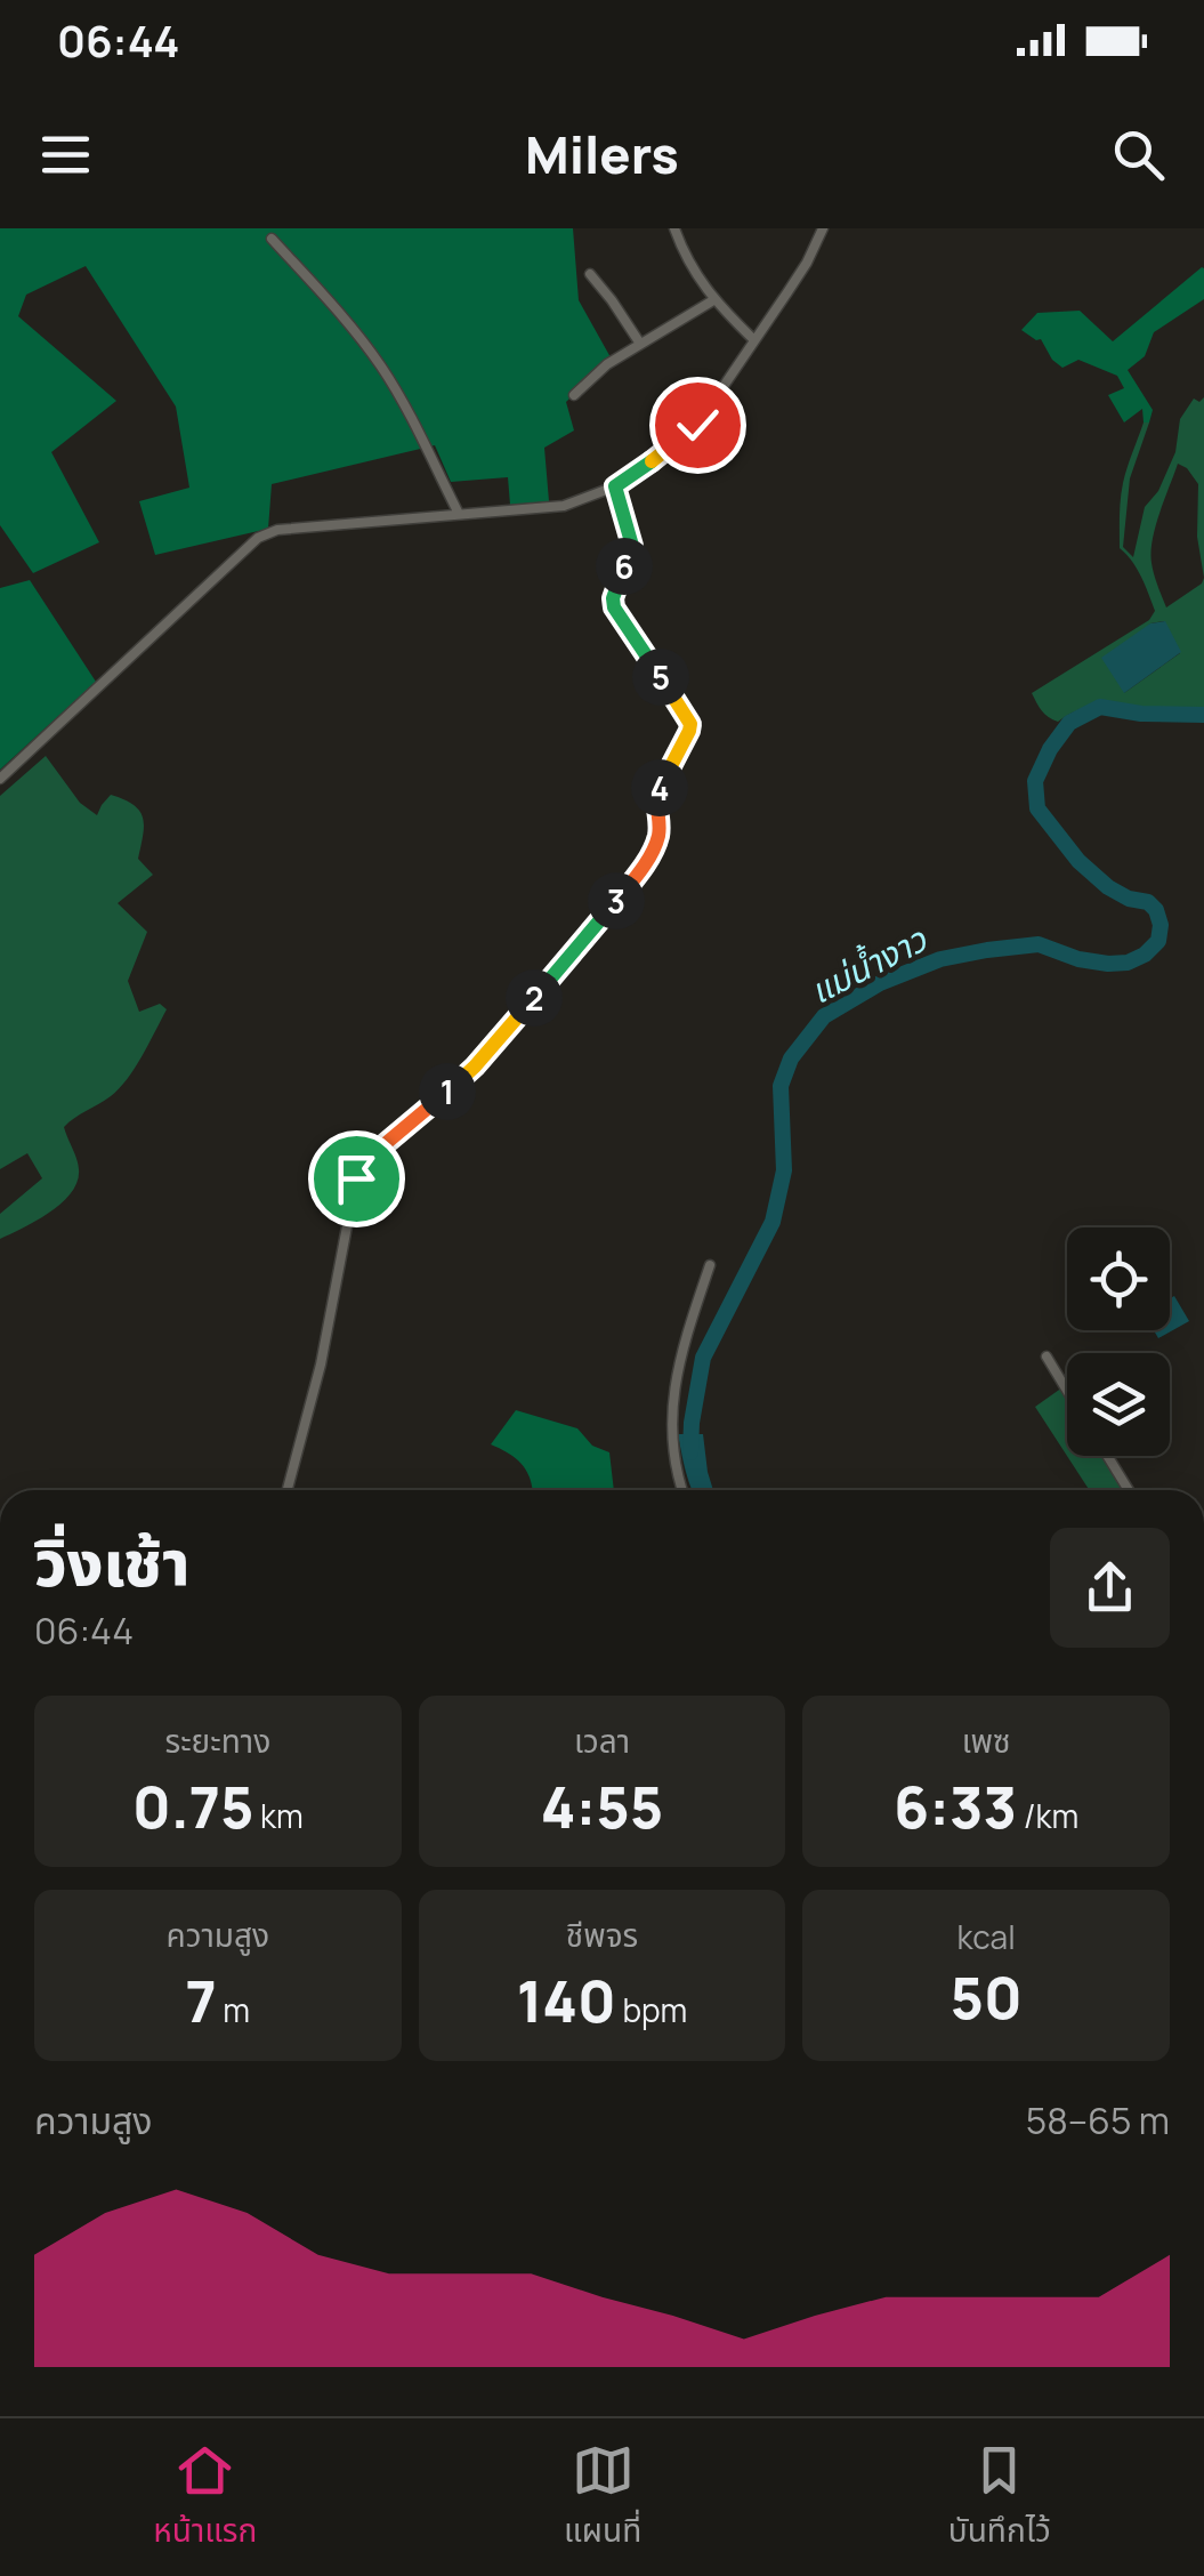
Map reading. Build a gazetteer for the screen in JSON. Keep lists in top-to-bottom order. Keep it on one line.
{"water":["แม่น้ำงาว"],"page":{"status":"06:44","header":"Milers","pins":["6","5","4","3","2","1"],"heading":["วิ่งเช้า","06:44"],"stats":[["ระยะทาง","0.75 km"],["เวลา","4:55"],["เพซ","6:33 /km"],["ความสูง","7 m"],["ชีพจร","140 bpm"],["kcal","50"]],"chart":["ความสูง","58–65 m"],"tabs":["หน้าแรก","แผนที่","บันทึกไว้"]}}
